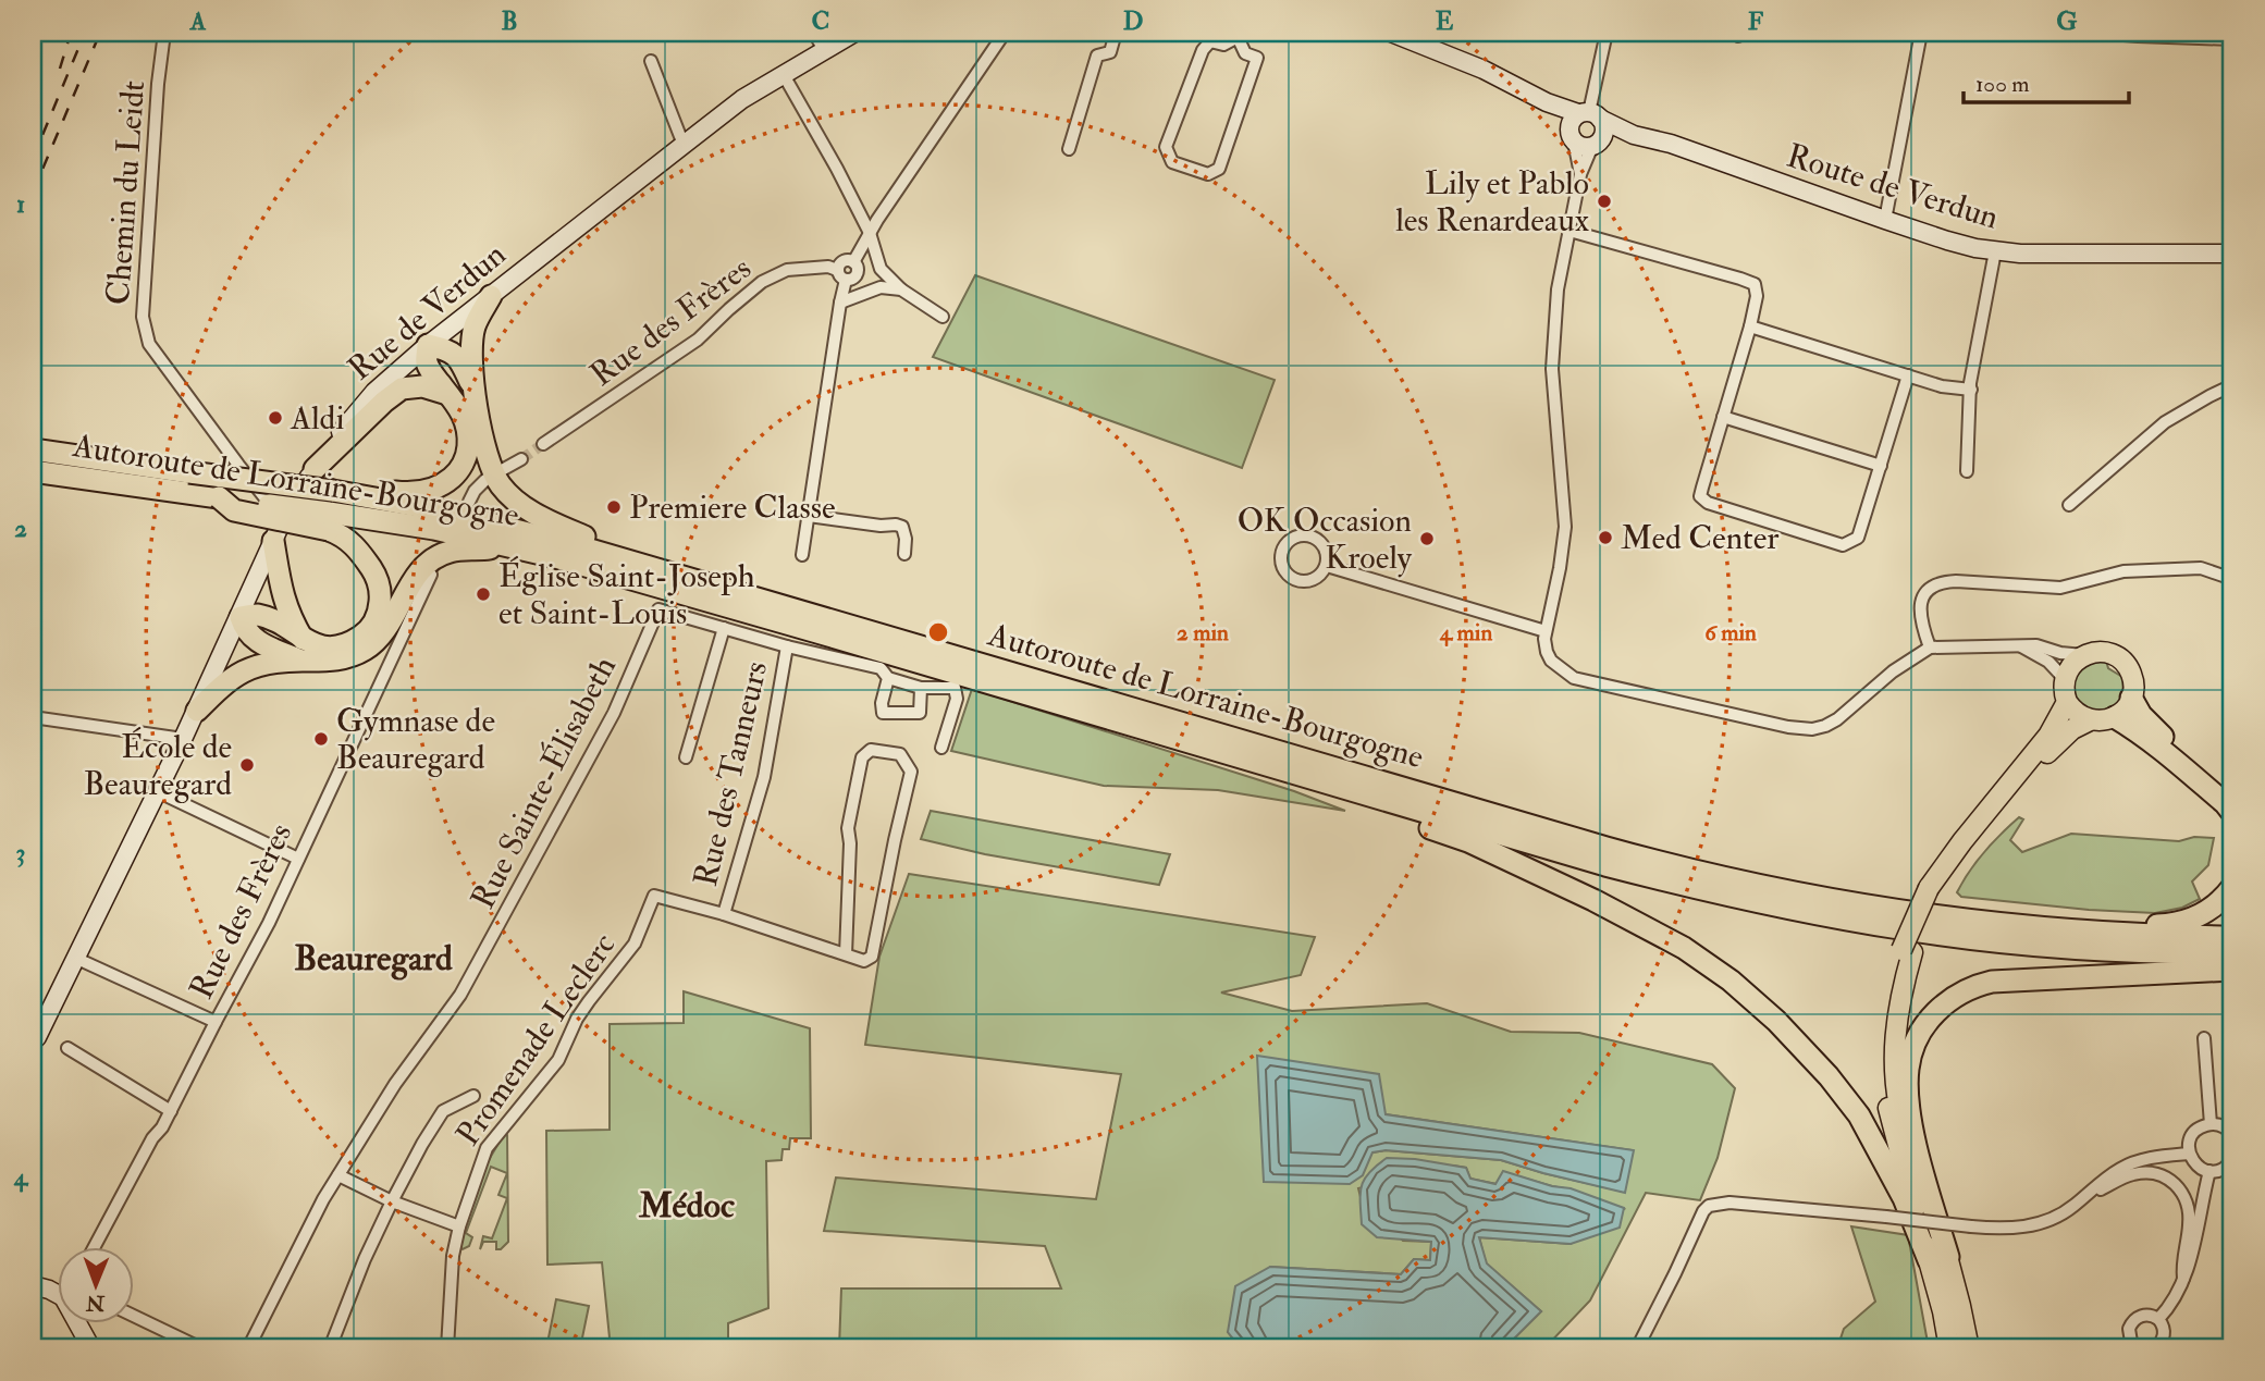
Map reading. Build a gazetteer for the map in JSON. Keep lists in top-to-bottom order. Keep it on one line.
{"streets":{"highway":["Autoroute de Lorraine-Bourgogne"],"main road":["Route de Verdun","Rue de Verdun"],"street":["Chemin du Leidt","Rue des Frères","Rue des Tanneurs","Rue Sainte-Élisabeth","Promenade Leclerc"]},"crossings":[["Chemin du Leidt","Rue de Verdun"],["Rue des Tanneurs","Promenade Leclerc"]],"districts":["Beauregard","Médoc"],"places":["Lily et Pablo les Renardeaux","Aldi","Premiere Classe","Med Center","OK Occasion Kroely","Église Saint-Joseph et Saint-Louis","Gymnase de Beauregard","École de Beauregard"],"scale_bar":"100 m","north":"bottom","grid":{"columns":["A","B","C","D","E","F","G"],"rows":["1","2","3","4"]},"rings":["2 min","4 min","6 min"]}
